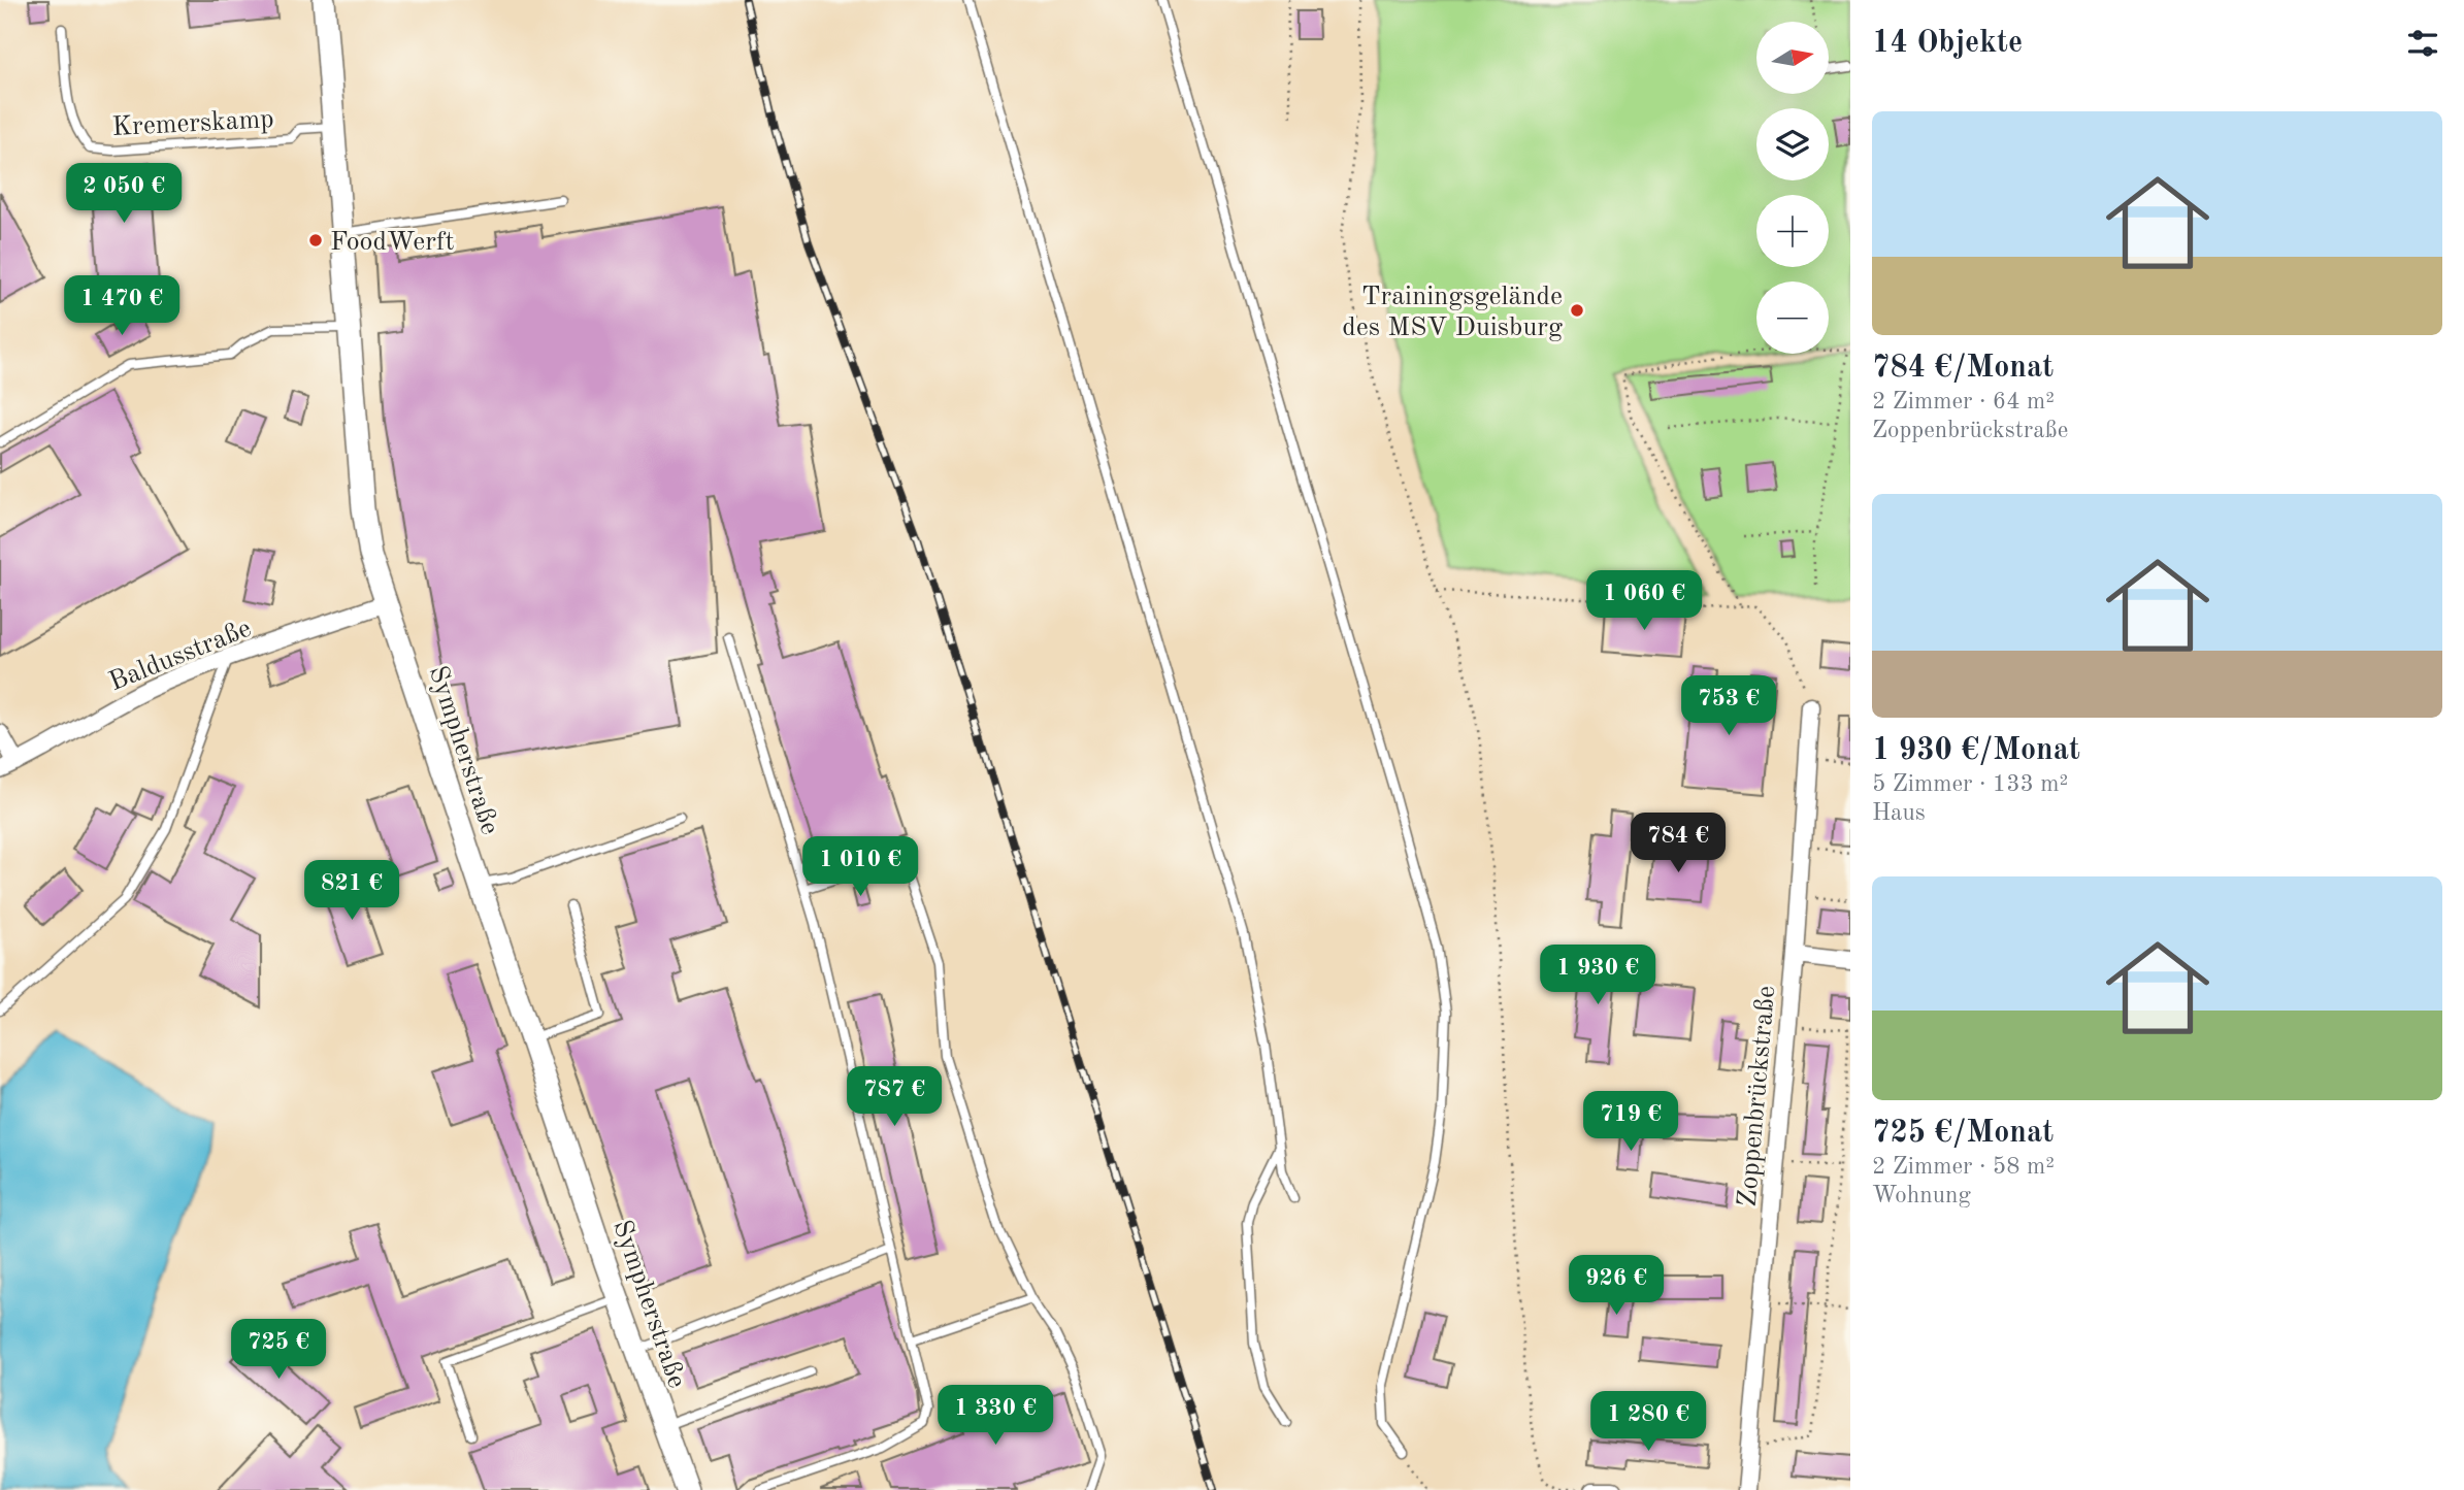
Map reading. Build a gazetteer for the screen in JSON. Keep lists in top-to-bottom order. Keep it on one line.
{"streets":{"street":["Baldusstraße","Sympherstraße","Zoppenbrückstraße"],"lane":["Kremerskamp"]},"crossings":[["Kremerskamp","Sympherstraße"],["Baldusstraße","Sympherstraße"]],"places":["FoodWerft","Trainingsgelände des MSV Duisburg"],"north":"right","page":{"heading":"14 Objekte","map_buttons":["+","−"],"list":[{"name":"784 €/Monat","note":"2 Zimmer · 64 m² · Zoppenbrückstraße"},{"name":"1 930 €/Monat","note":"5 Zimmer · 133 m² · Haus"},{"name":"725 €/Monat","note":"2 Zimmer · 58 m² · Wohnung"}],"price":["2 050 €","1 470 €","1 060 €","753 €","784 €","1 010 €","821 €","1 930 €","787 €","719 €","926 €","725 €","1 330 €","1 280 €"]}}
